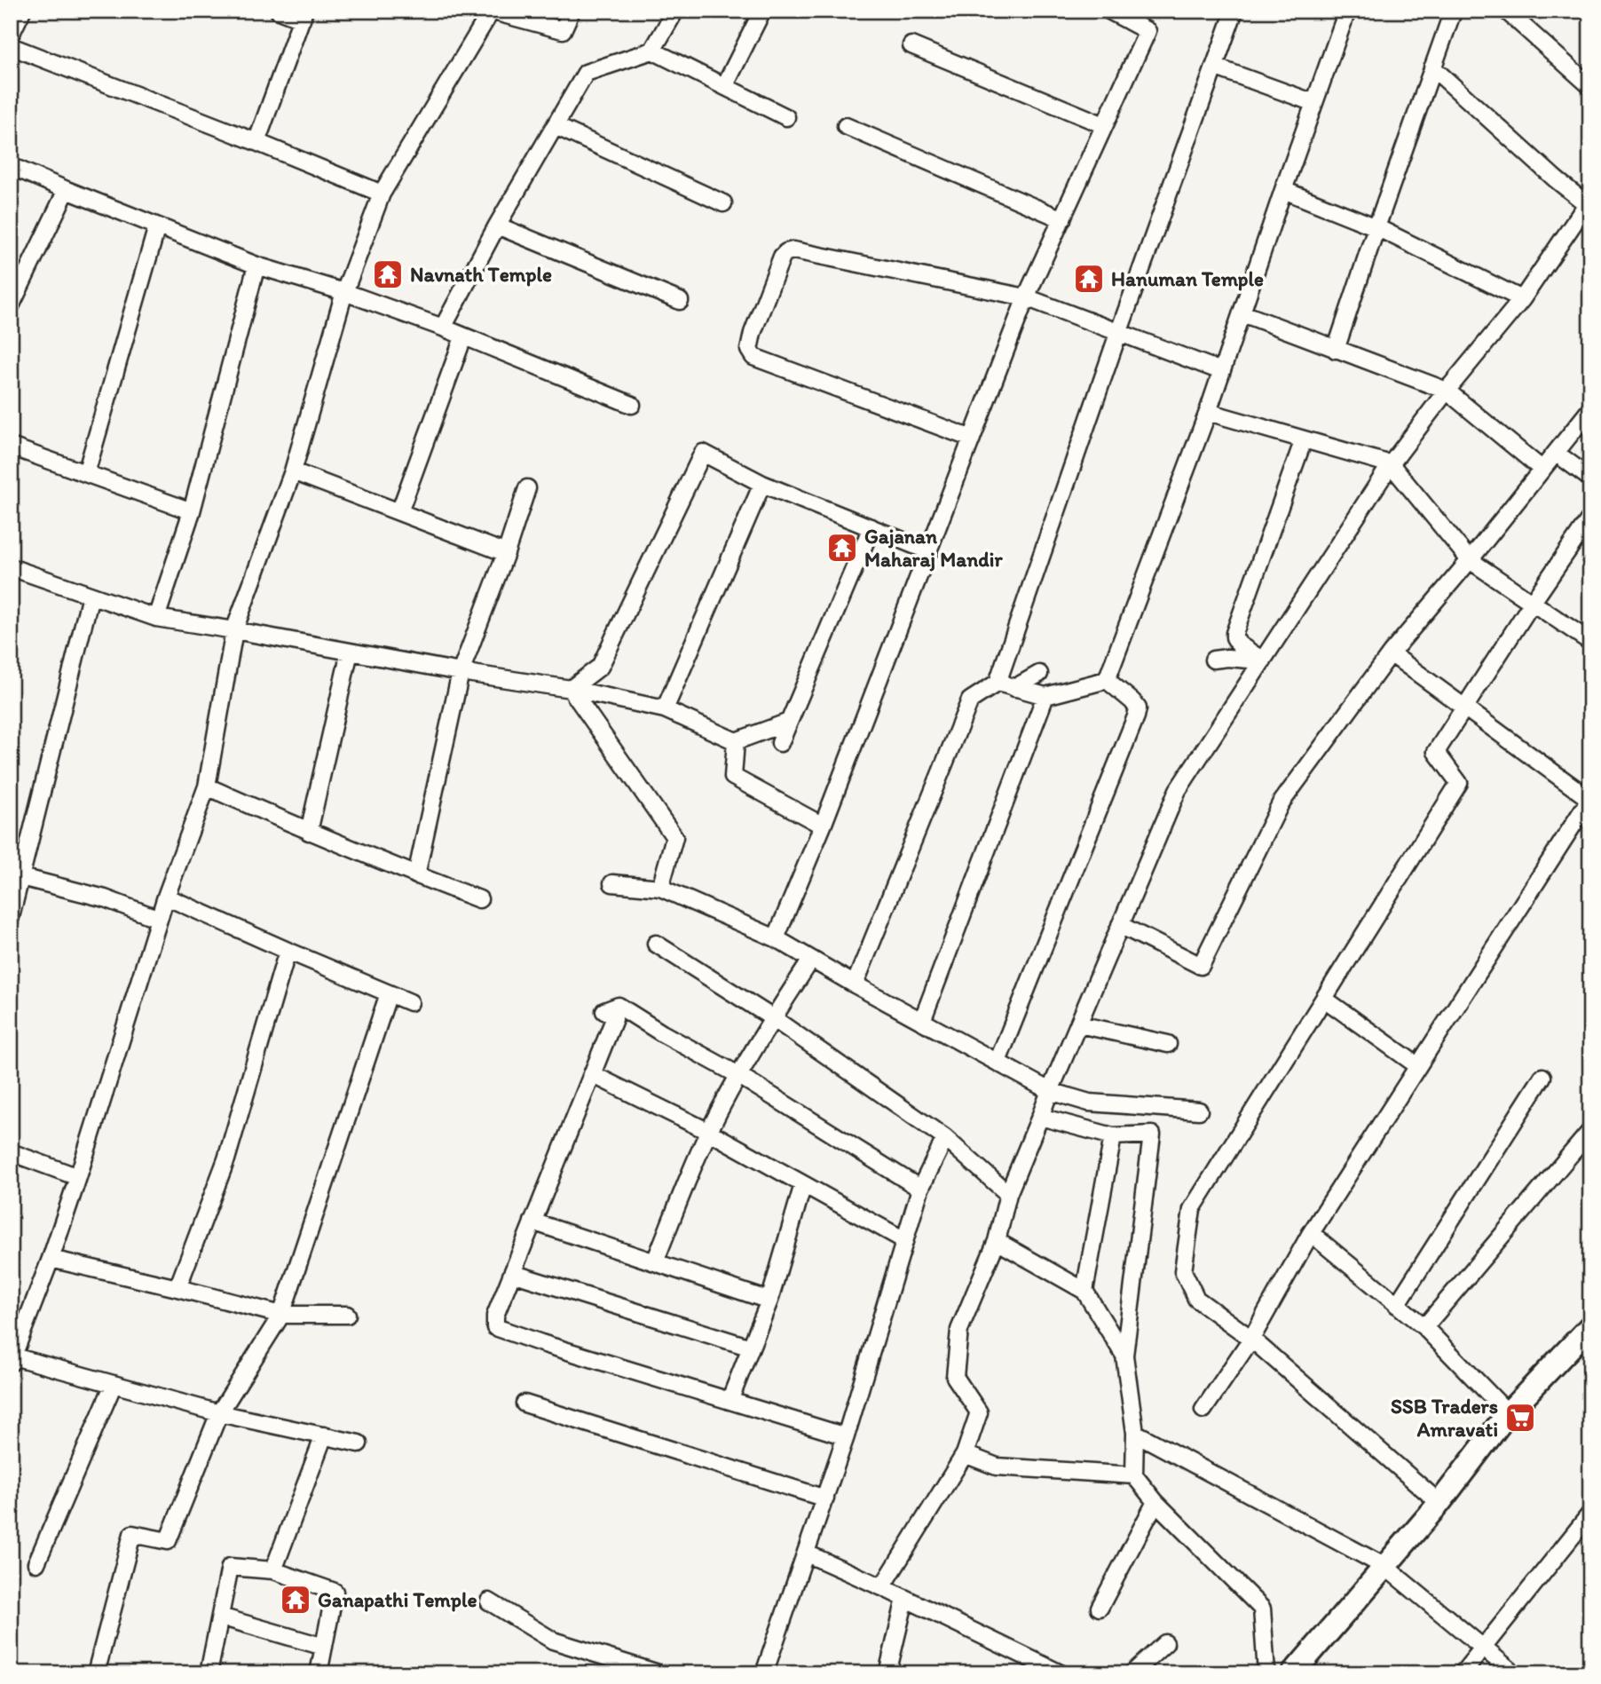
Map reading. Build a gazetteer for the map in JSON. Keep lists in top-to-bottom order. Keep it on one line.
{"places":{"temple":["Navnath Temple","Hanuman Temple","Gajanan Maharaj Mandir","Ganapathi Temple"],"supermarket":["SSB Traders Amravati"]}}
